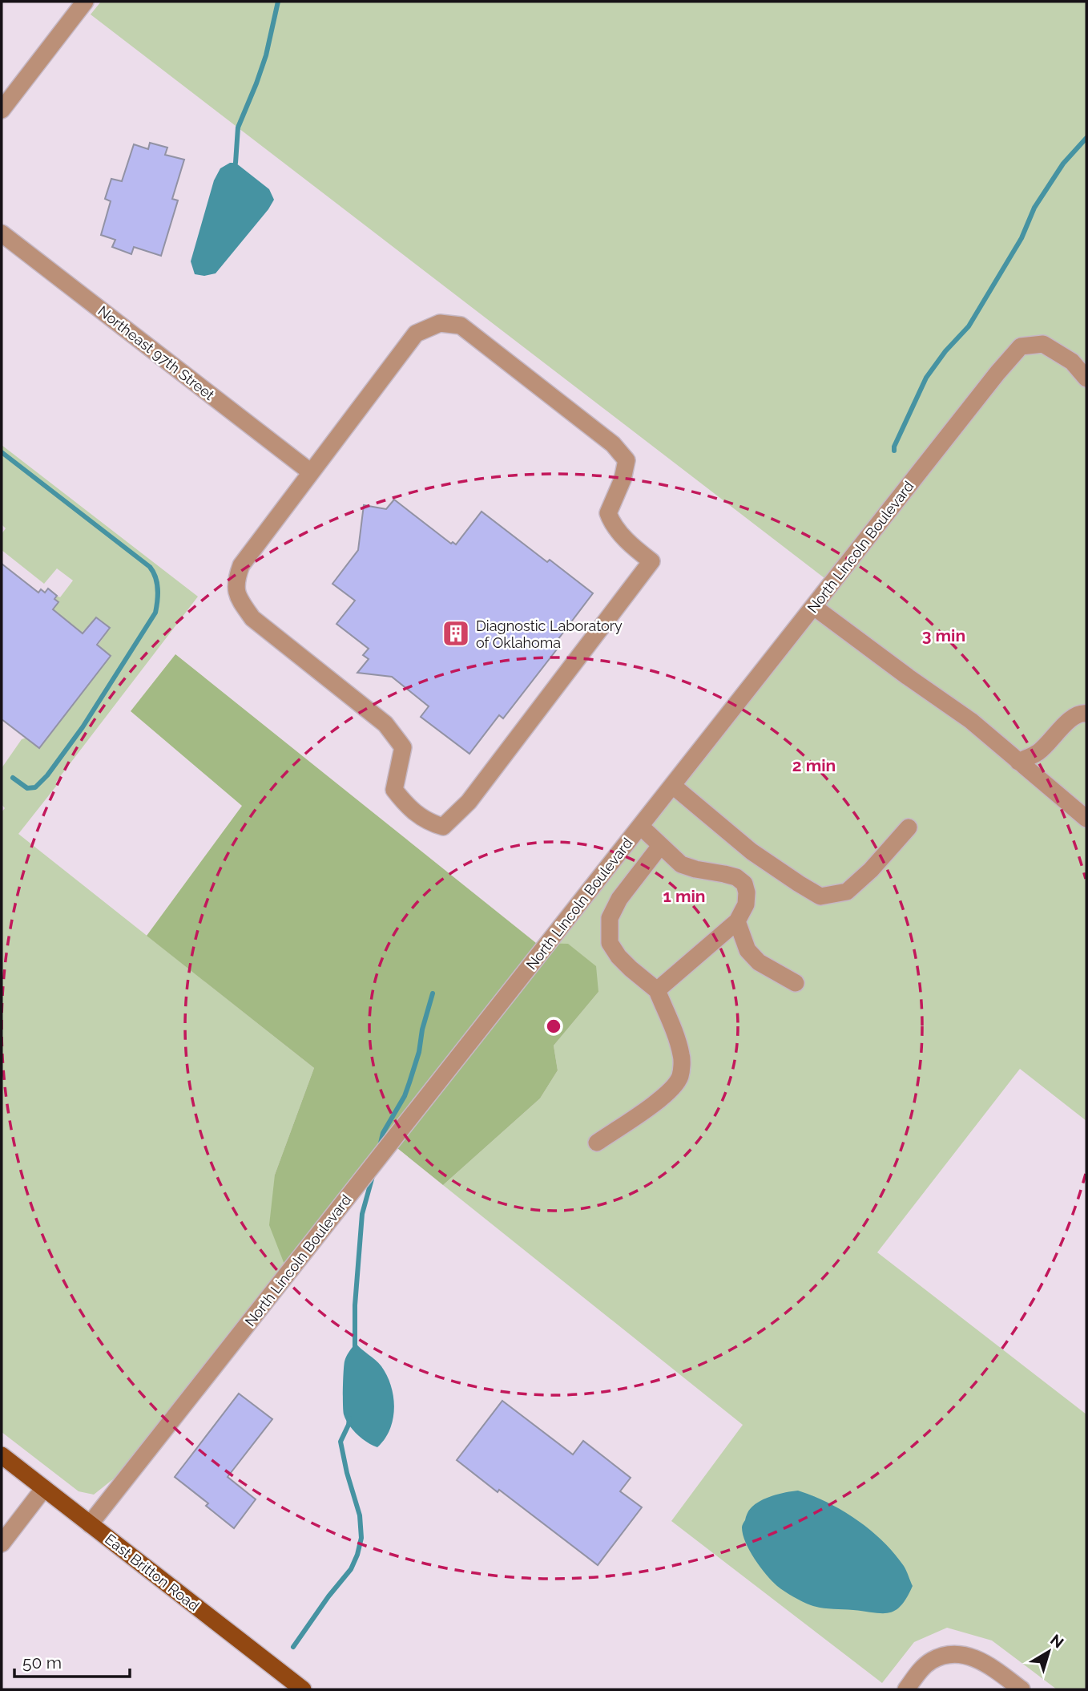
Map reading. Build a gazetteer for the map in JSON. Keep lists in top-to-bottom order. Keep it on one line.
{"streets":{"main road":["East Britton Road"],"street":["Northeast 97th Street","North Lincoln Boulevard"]},"crossings":[["North Lincoln Boulevard","East Britton Road"]],"places":{"building":["Diagnostic Laboratory of Oklahoma"]},"scale_bar":"50 m","north":"top right","rings":["3 min","2 min","1 min"]}
